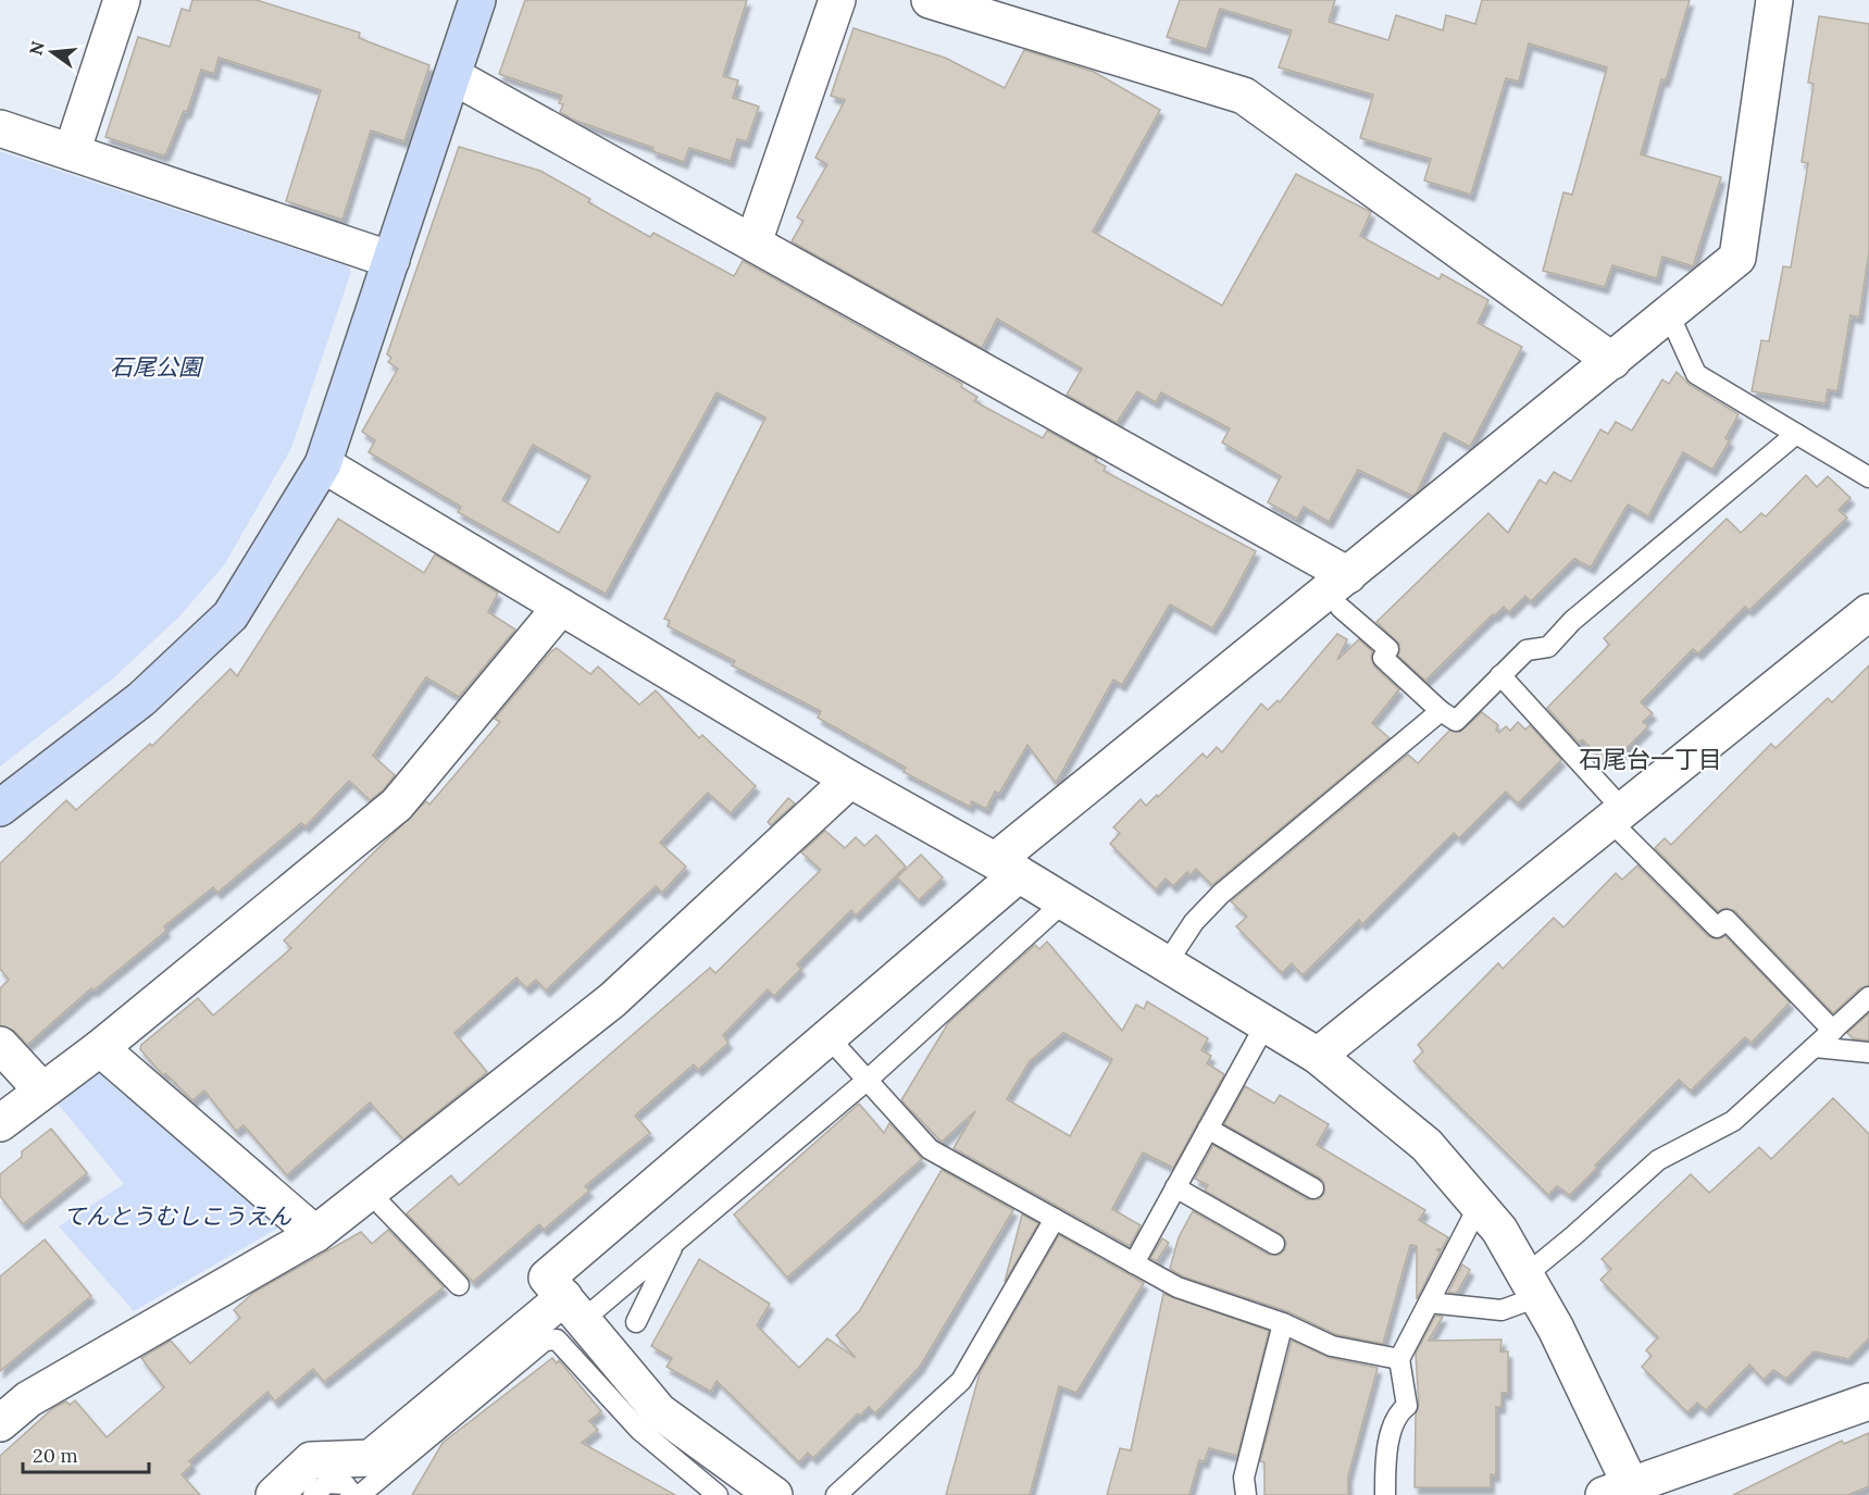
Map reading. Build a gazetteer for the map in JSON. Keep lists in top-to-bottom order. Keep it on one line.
{"districts":["石尾台一丁目"],"parks":["石尾公園","てんとうむしこうえん"],"scale_bar":"20 m","north":"left"}
